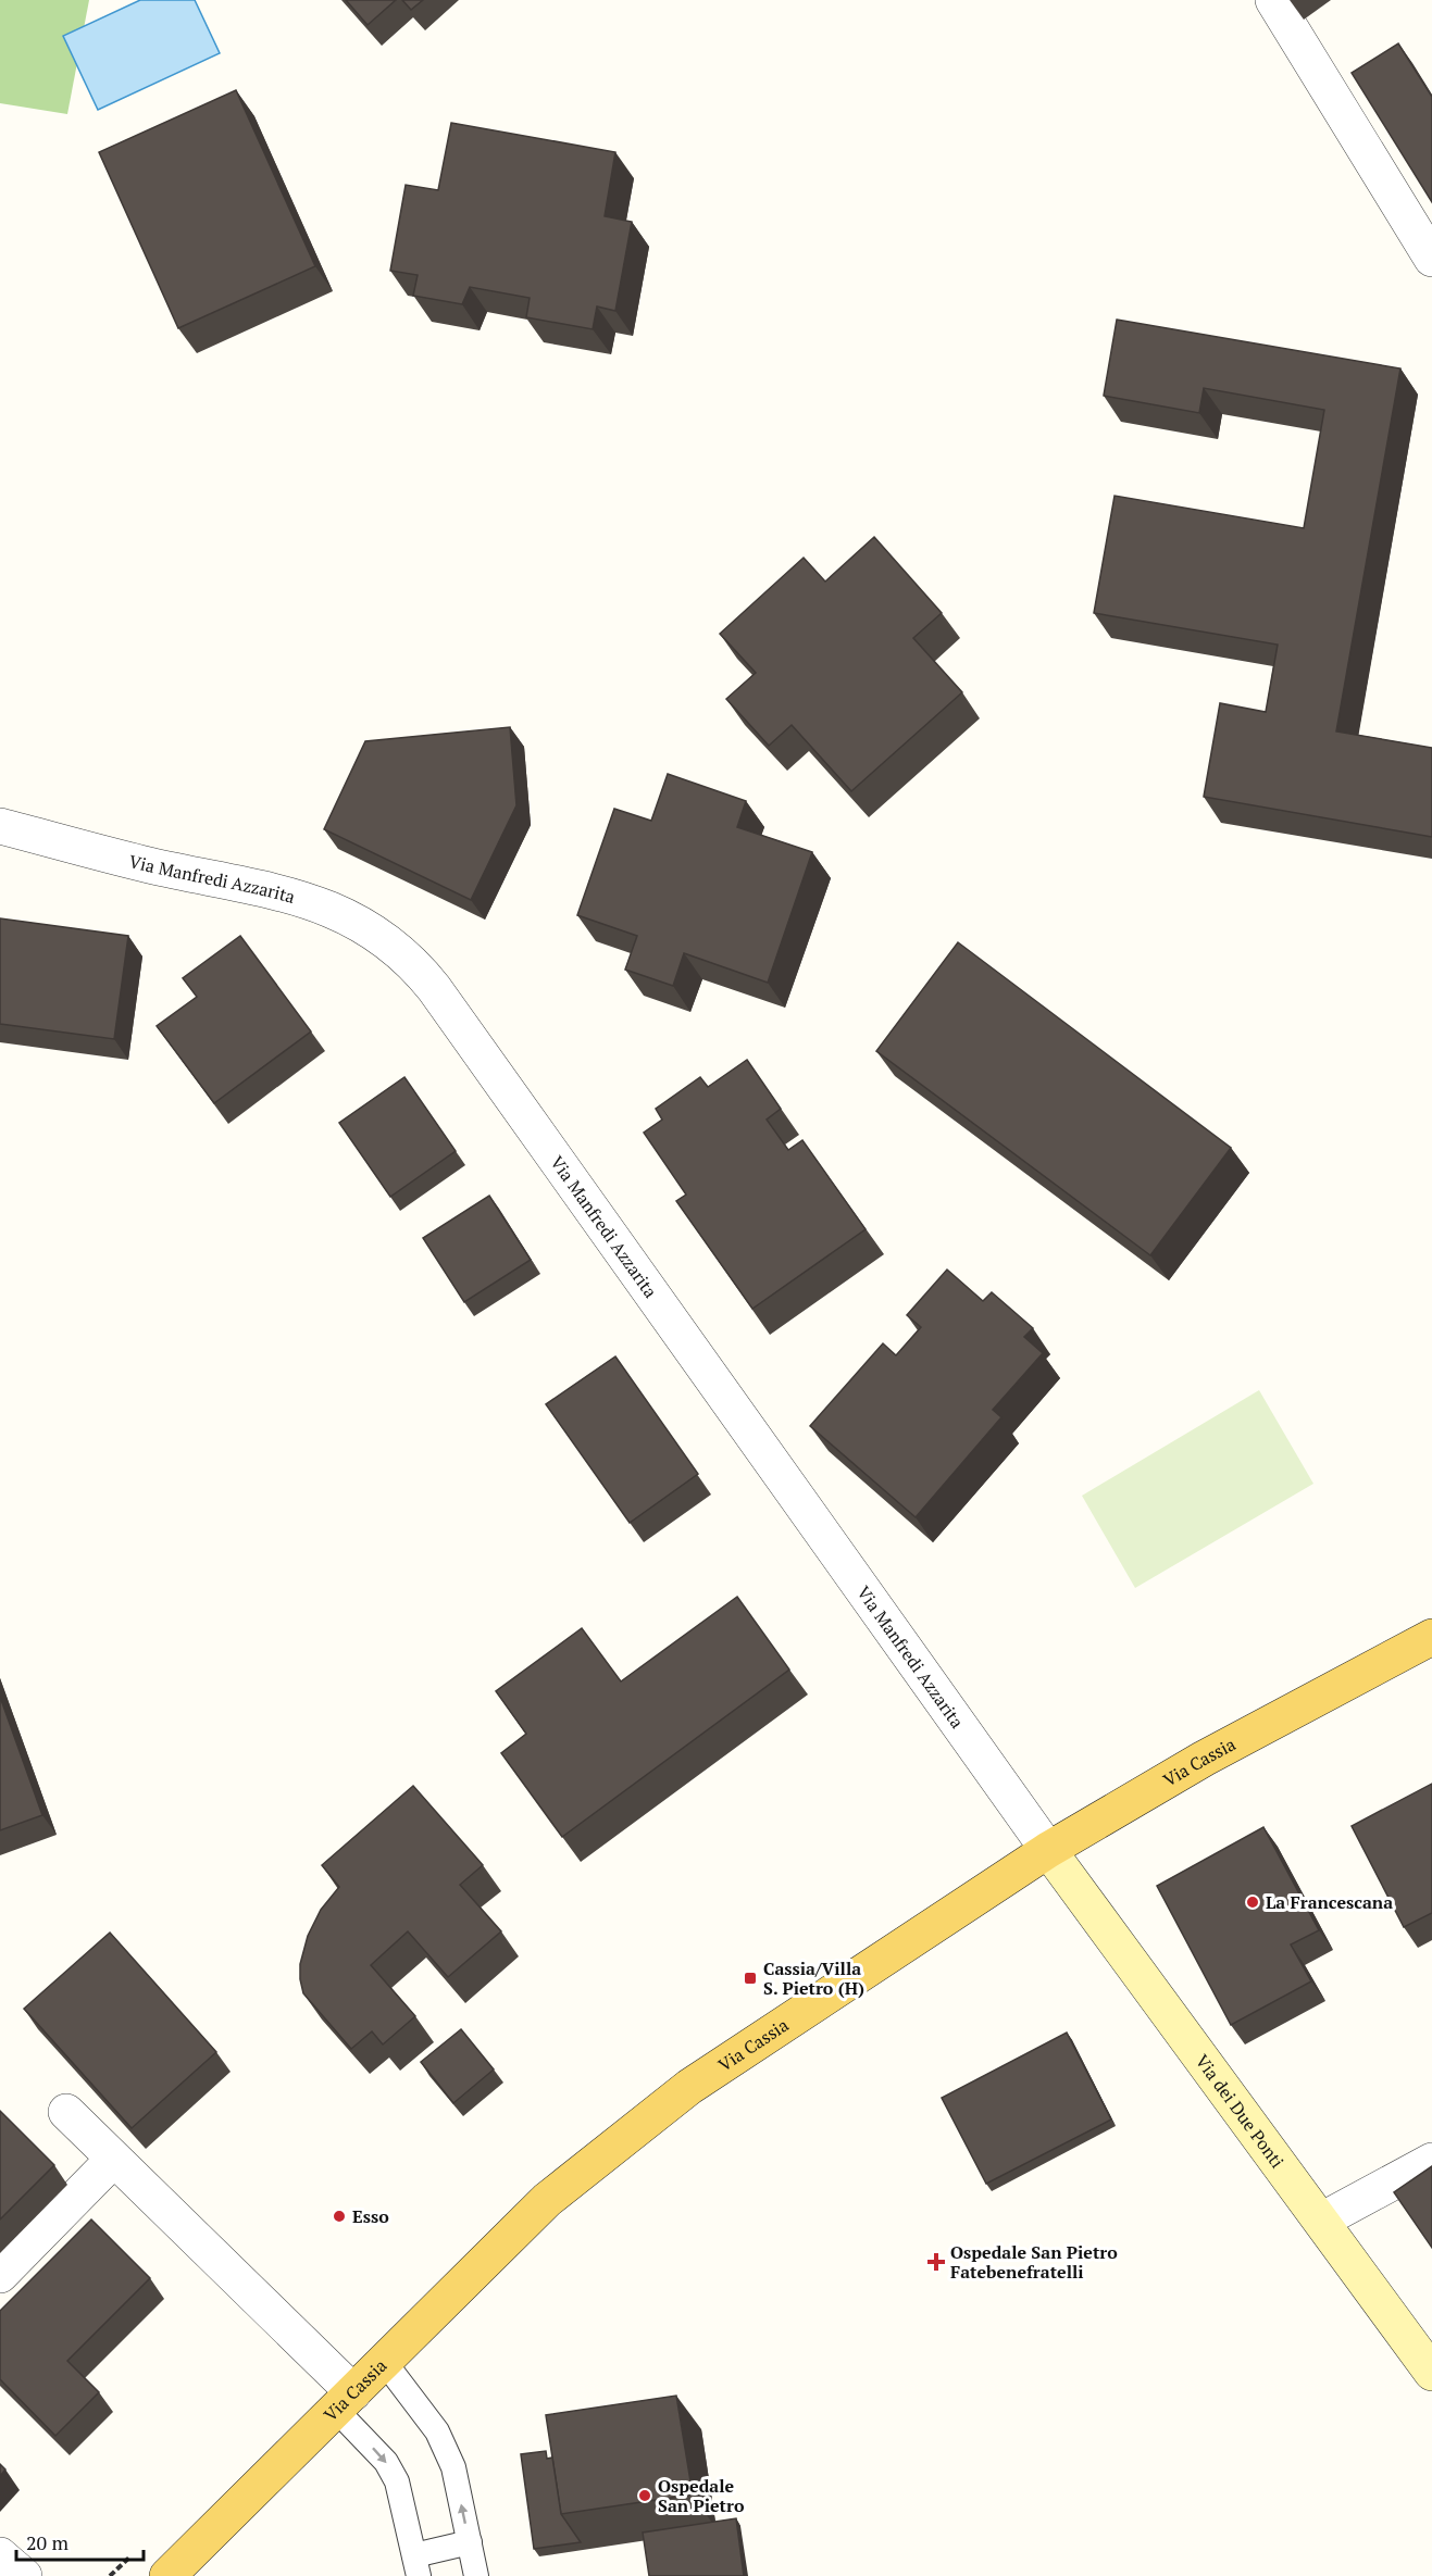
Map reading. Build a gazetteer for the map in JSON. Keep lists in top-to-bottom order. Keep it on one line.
{"streets":{"main road":["Via Cassia"],"street":["Via Manfredi Azzarita","Via dei Due Ponti"]},"crossings":[["Via Manfredi Azzarita","Via Cassia"],["Via Manfredi Azzarita","Via dei Due Ponti"],["Via Cassia","Via dei Due Ponti"]],"places":{"other":["La Francescana","Esso","Ospedale San Pietro"],"transit":["Cassia/Villa S. Pietro (H)"],"health":["Ospedale San Pietro Fatebenefratelli"]},"scale_bar":"20 m"}
